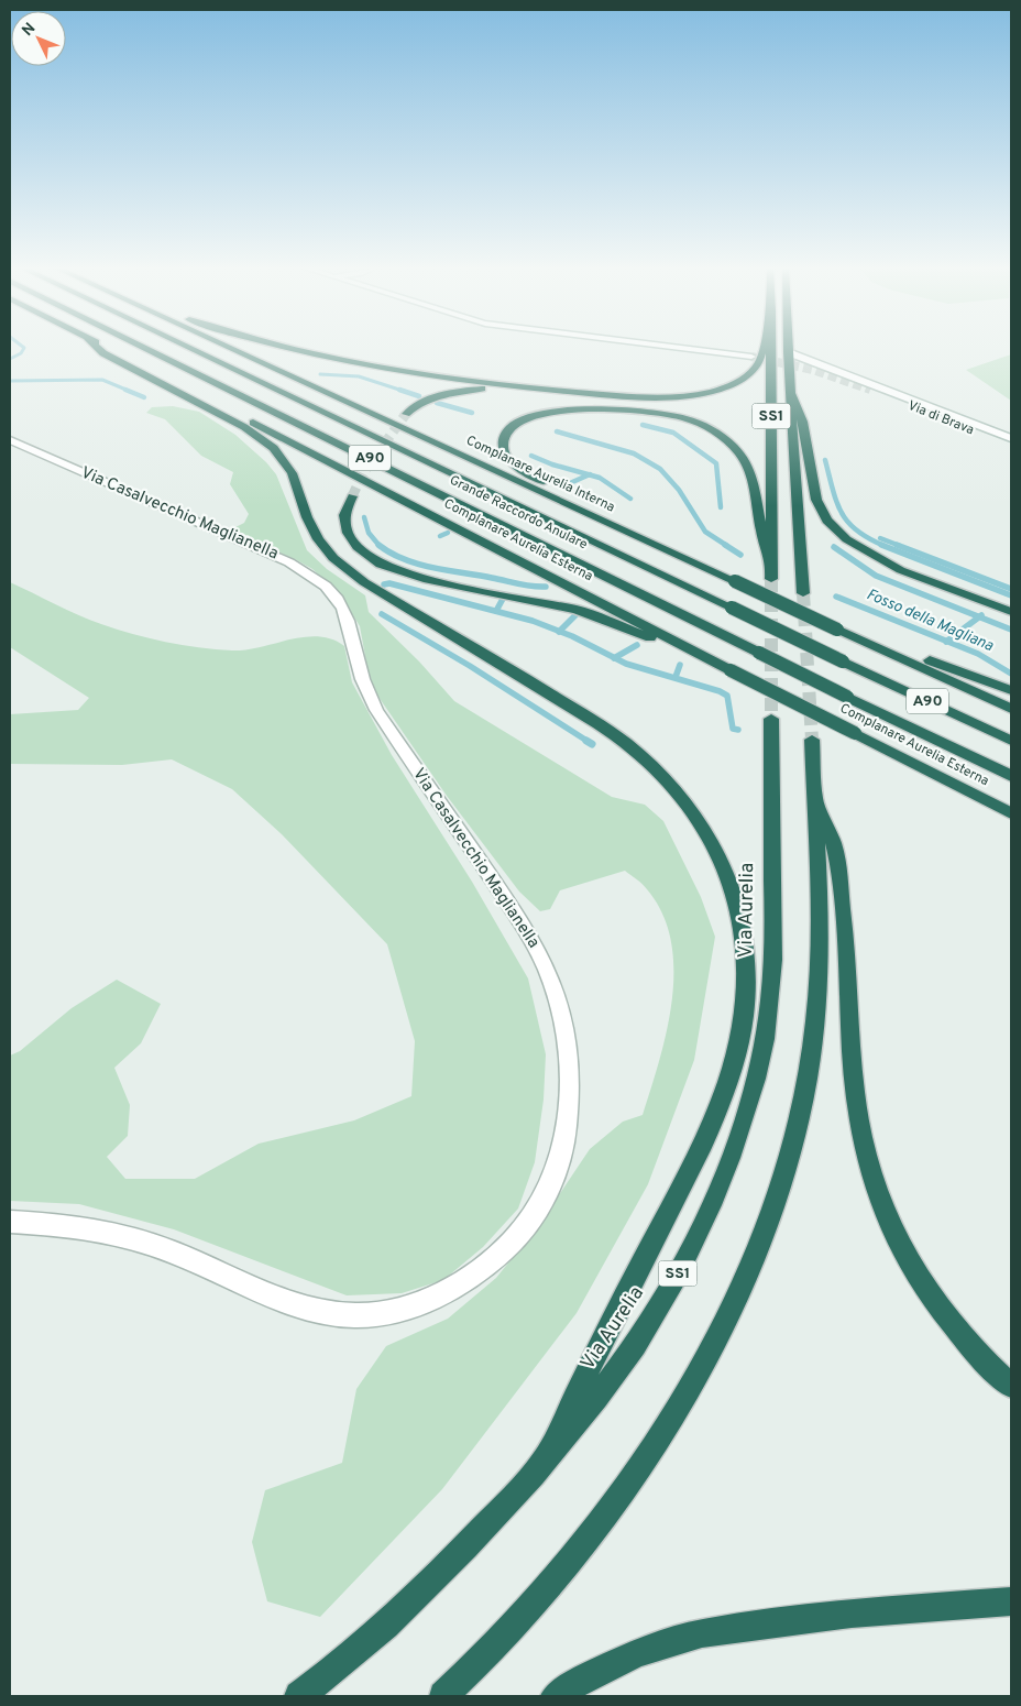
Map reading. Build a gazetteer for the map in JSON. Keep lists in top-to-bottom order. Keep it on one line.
{"streets":{"highway":["SS1","A90","Complanare Aurelia Interna","Grande Raccordo Anulare","Complanare Aurelia Esterna","Via Aurelia"],"street":["Via di Brava","Via Casalvecchio Maglianella"]},"water":["Fosso della Magliana"],"north":"top left"}
